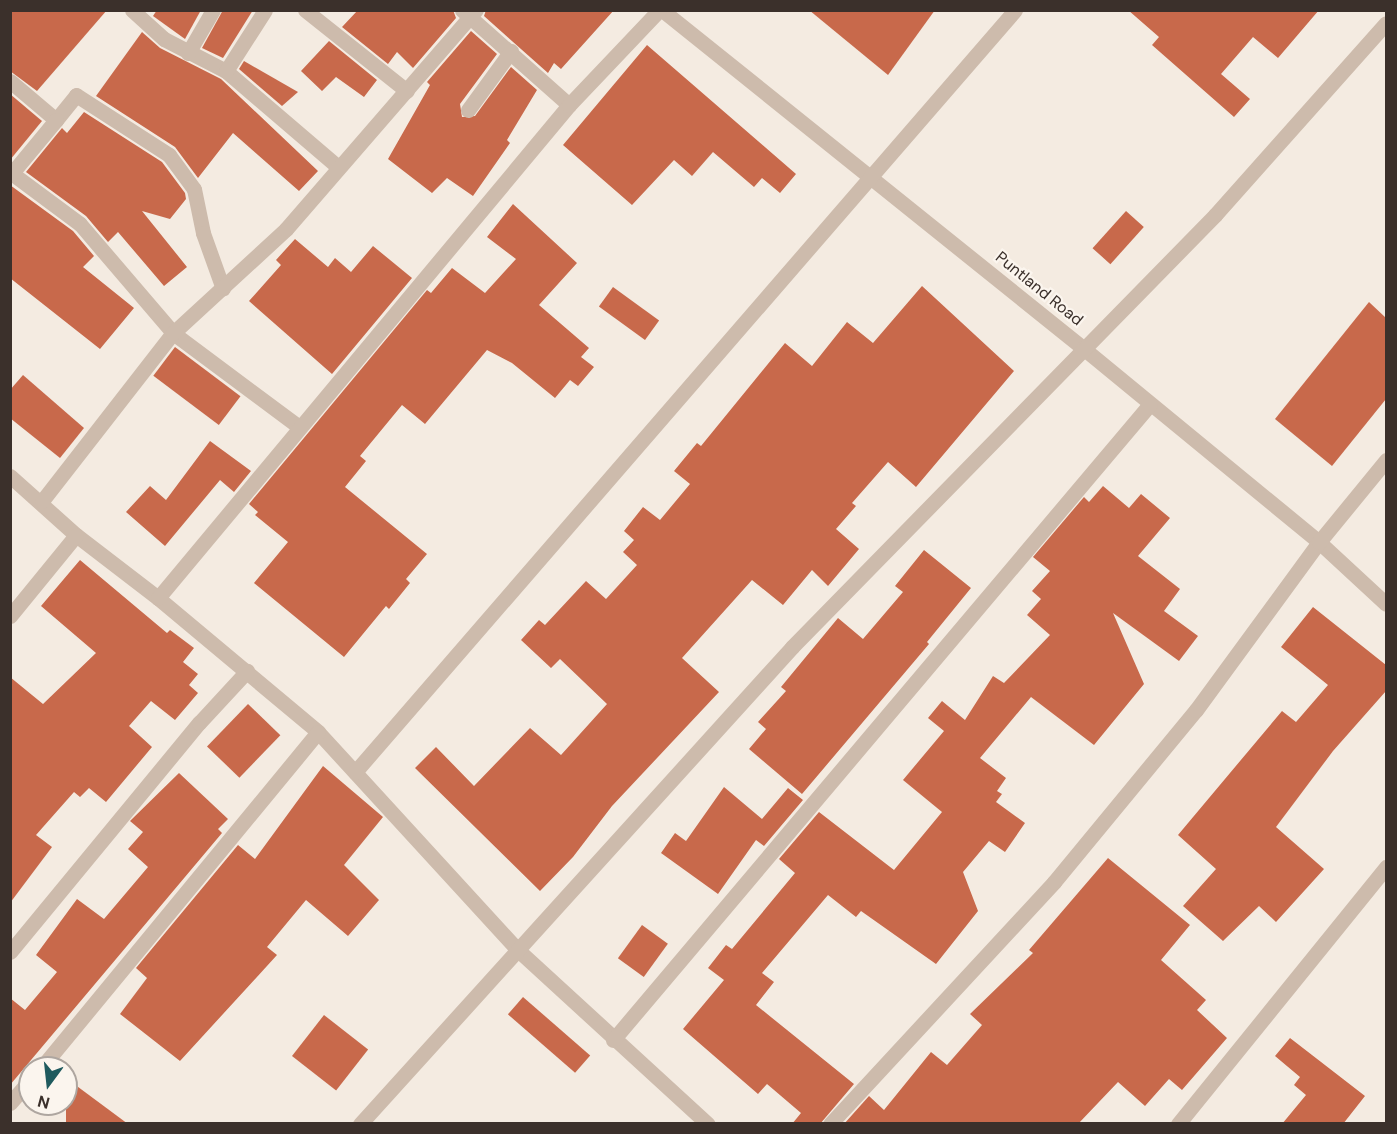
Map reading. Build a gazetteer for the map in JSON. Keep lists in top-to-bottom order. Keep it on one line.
{"streets":{"street":["Puntland Road"]},"north":"bottom"}
